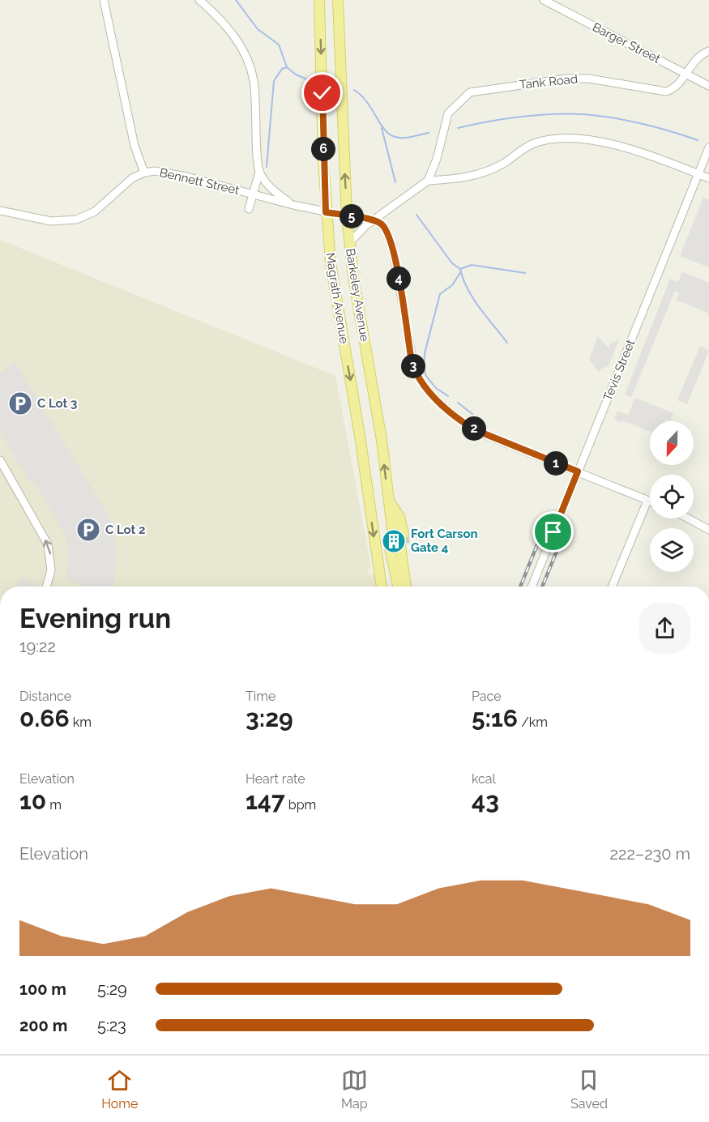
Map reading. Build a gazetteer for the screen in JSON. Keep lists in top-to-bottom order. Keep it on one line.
{"streets":{"main road":["Barkeley Avenue","Magrath Avenue"],"street":["Barger Street","Tank Road","Bennett Street","Tevis Street"]},"crossings":[["Barger Street","Tank Road"],["Bennett Street","Barkeley Avenue"],["Bennett Street","Magrath Avenue"]],"one_way":["Barkeley Avenue","Magrath Avenue"],"places":{"parking":["C Lot 3","C Lot 2"],"building":["Fort Carson Gate 4"]},"north":"bottom","page":{"pins":["6","5","4","3","2","1"],"heading":["Evening run","19:22"],"stats":[["Distance","0.66 km"],["Time","3:29"],["Pace","5:16 /km"],["Elevation","10 m"],["Heart rate","147 bpm"],["kcal","43"]],"chart":["Elevation","222–230 m"],"list":[{"name":"100 m","note":"5:29"},{"name":"200 m","note":"5:23"}],"tabs":["Home","Map","Saved"]}}
